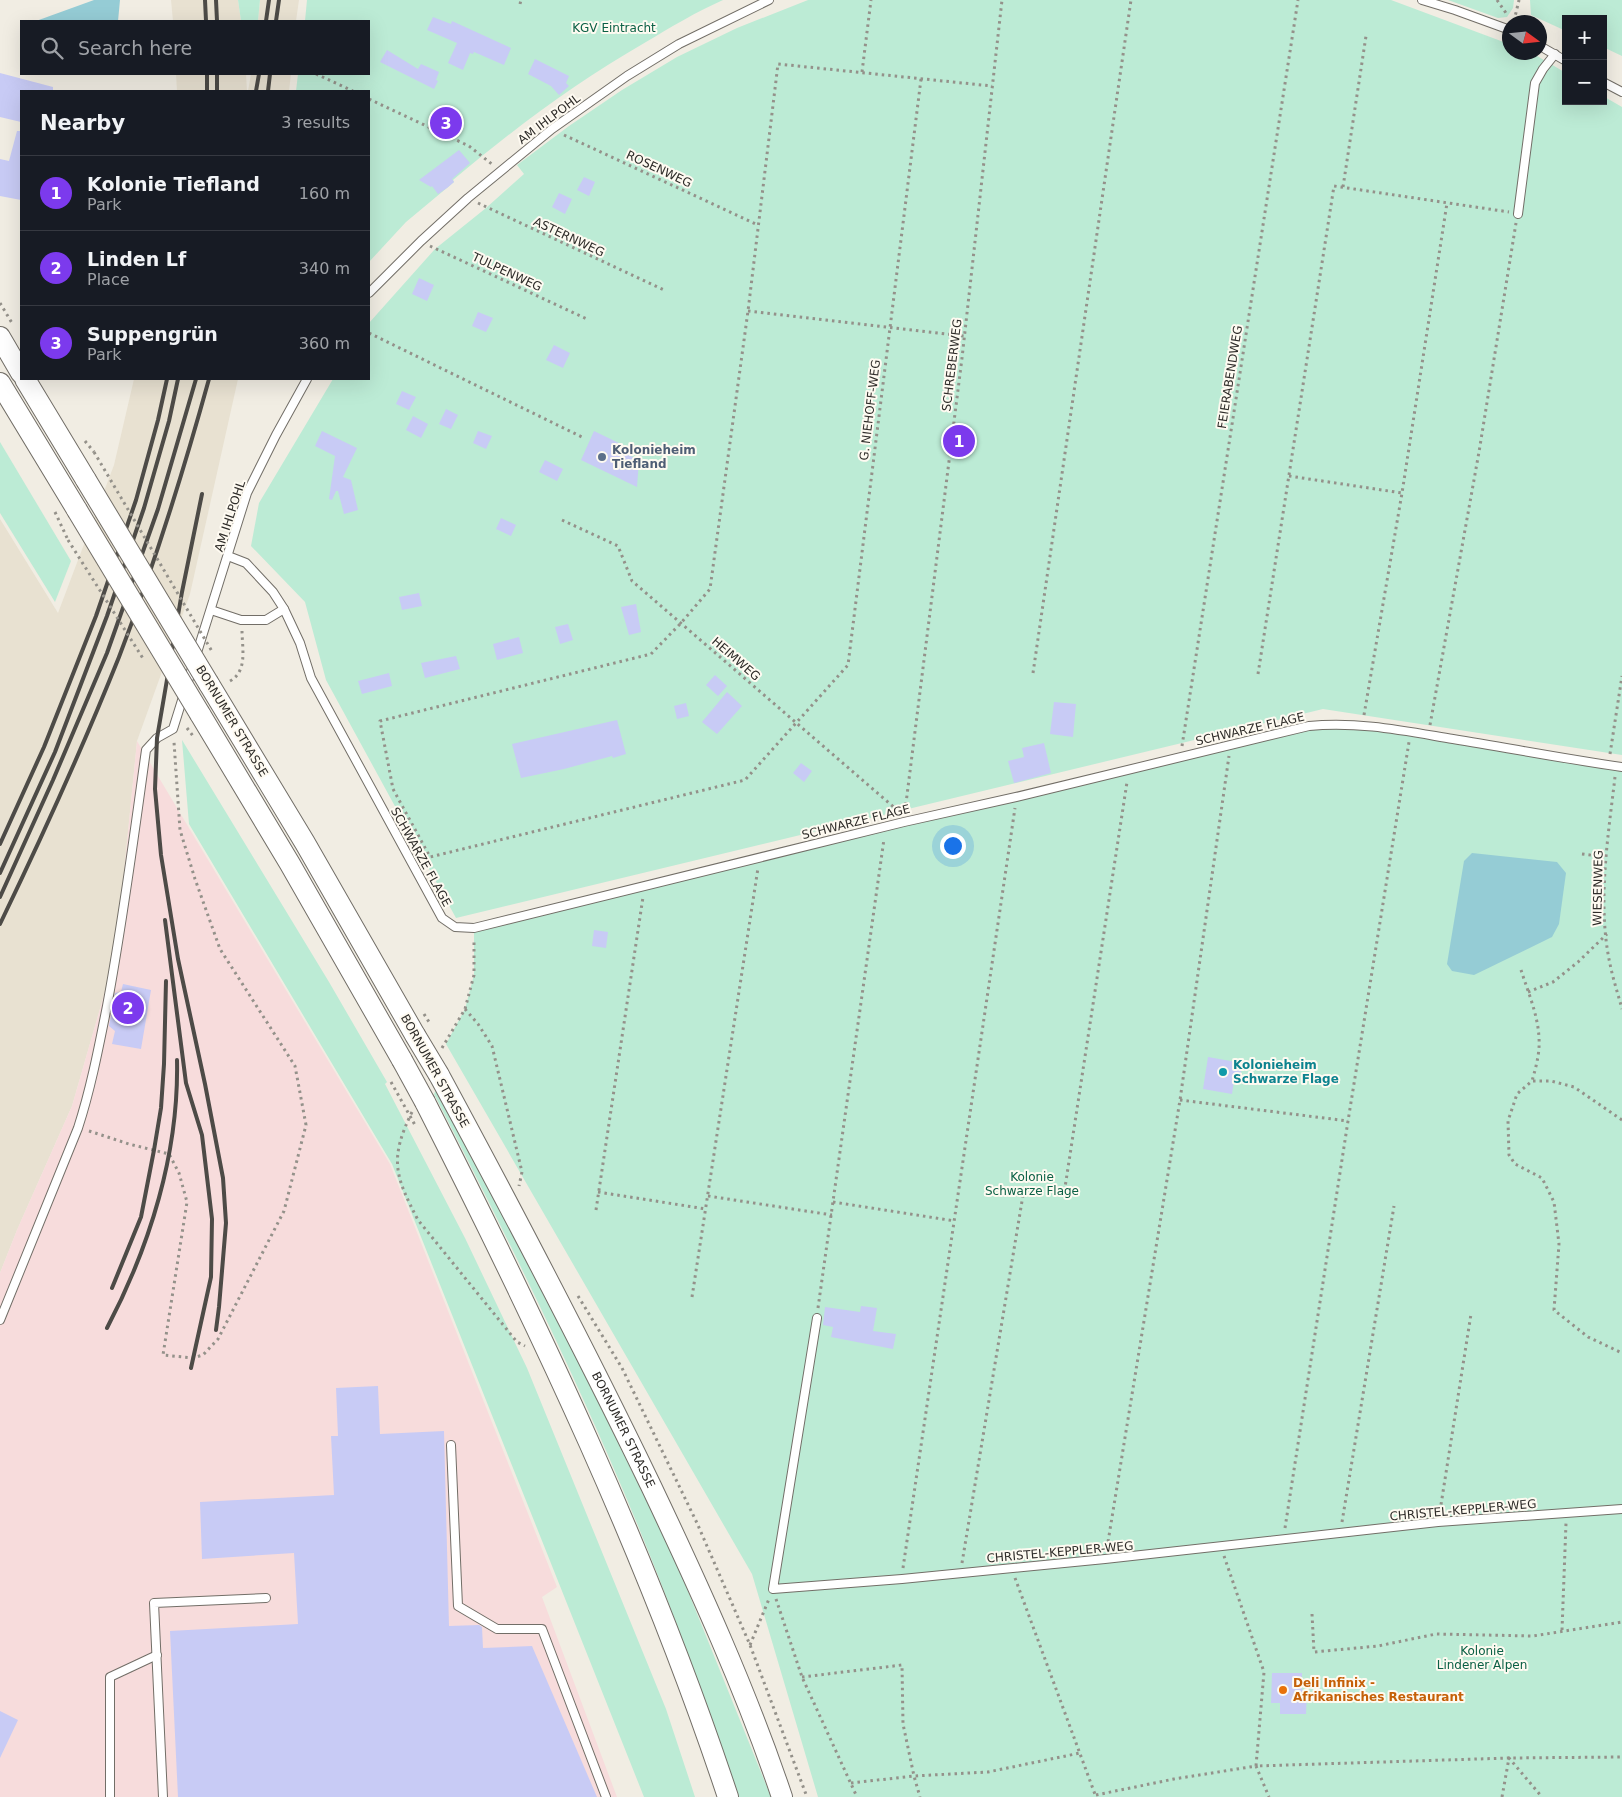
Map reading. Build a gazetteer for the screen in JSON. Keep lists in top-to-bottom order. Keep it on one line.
{"streets":{"main road":["BORNUMER STRASSE"],"lane":["AM IHLPOHL","SCHWARZE FLAGE","CHRISTEL-KEPPLER-WEG"],"path":["ROSENWEG","ASTERNWEG","TULPENWEG","SCHREBERWEG","FEIERABENDWEG","G. NIEHOFF-WEG","HEIMWEG","WIESENWEG"]},"crossings":[["AM IHLPOHL","ROSENWEG"],["AM IHLPOHL","ASTERNWEG"],["AM IHLPOHL","TULPENWEG"],["AM IHLPOHL","SCHWARZE FLAGE"],["SCHREBERWEG","HEIMWEG"],["SCHREBERWEG","SCHWARZE FLAGE"],["FEIERABENDWEG","SCHWARZE FLAGE"],["G. NIEHOFF-WEG","HEIMWEG"],["SCHWARZE FLAGE","WIESENWEG"]],"parks":["KGV Eintracht","Kolonie Schwarze Flage","Kolonie Lindener Alpen"],"places":["Kolonieheim Tiefland","Kolonieheim Schwarze Flage","Deli Infinix - Afrikanisches Restaurant"],"north":"right","page":{"map_buttons":["+","−"],"search":"Search here","heading":["Nearby","3 results"],"pins":["3","1","2"],"list":[{"mark":"1","name":"Kolonie Tiefland","note":"Park","value":"160 m"},{"mark":"2","name":"Linden Lf","note":"Place","value":"340 m"},{"mark":"3","name":"Suppengrün","note":"Park","value":"360 m"}]}}
